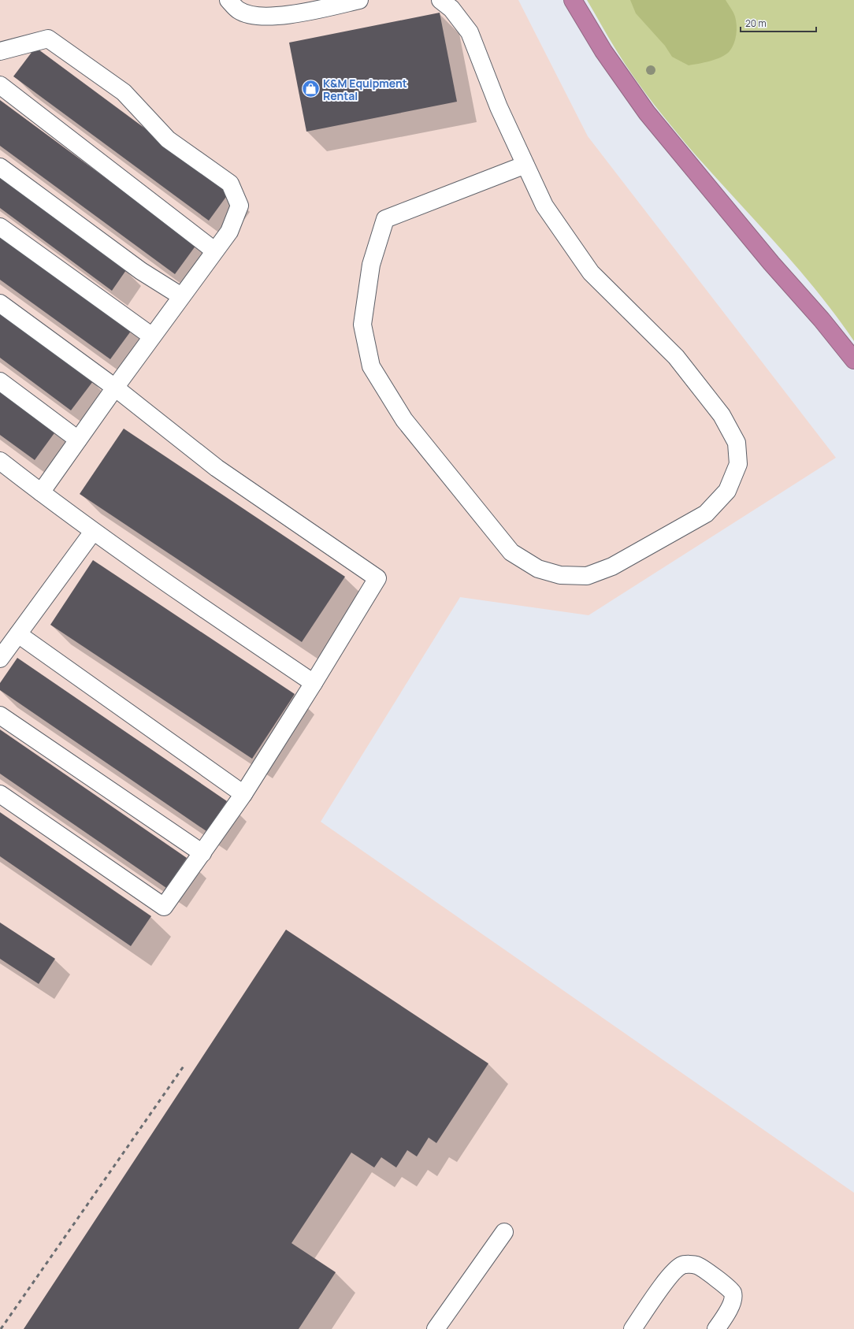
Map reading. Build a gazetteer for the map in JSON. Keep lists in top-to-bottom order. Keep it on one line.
{"places":{"shop":["K&M Equipment Rental"]},"scale_bar":"20 m"}
